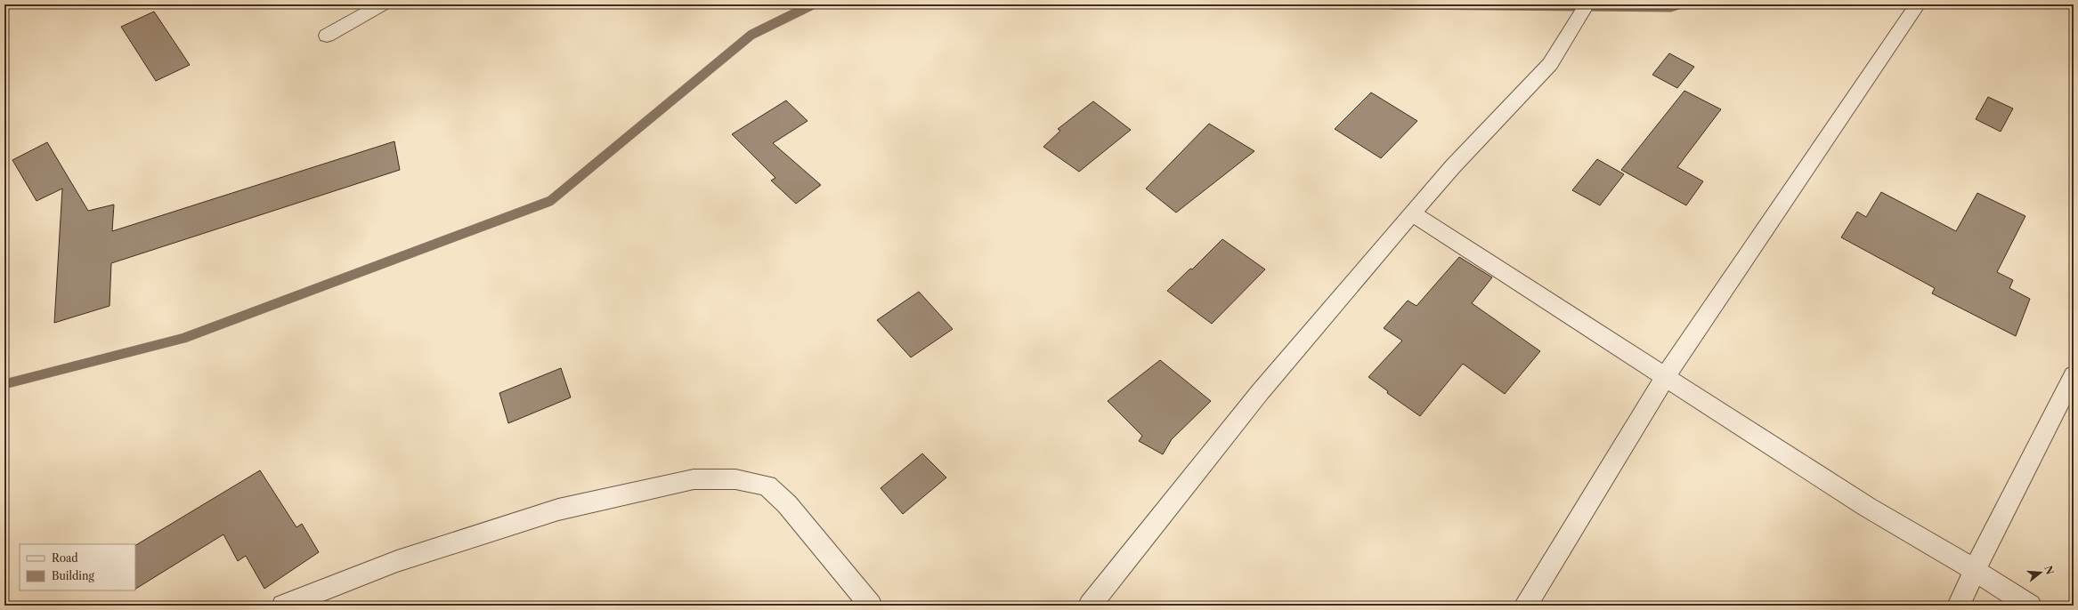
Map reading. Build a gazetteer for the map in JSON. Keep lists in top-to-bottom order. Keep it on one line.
{"legend":["Road","Building"],"north":"right"}
